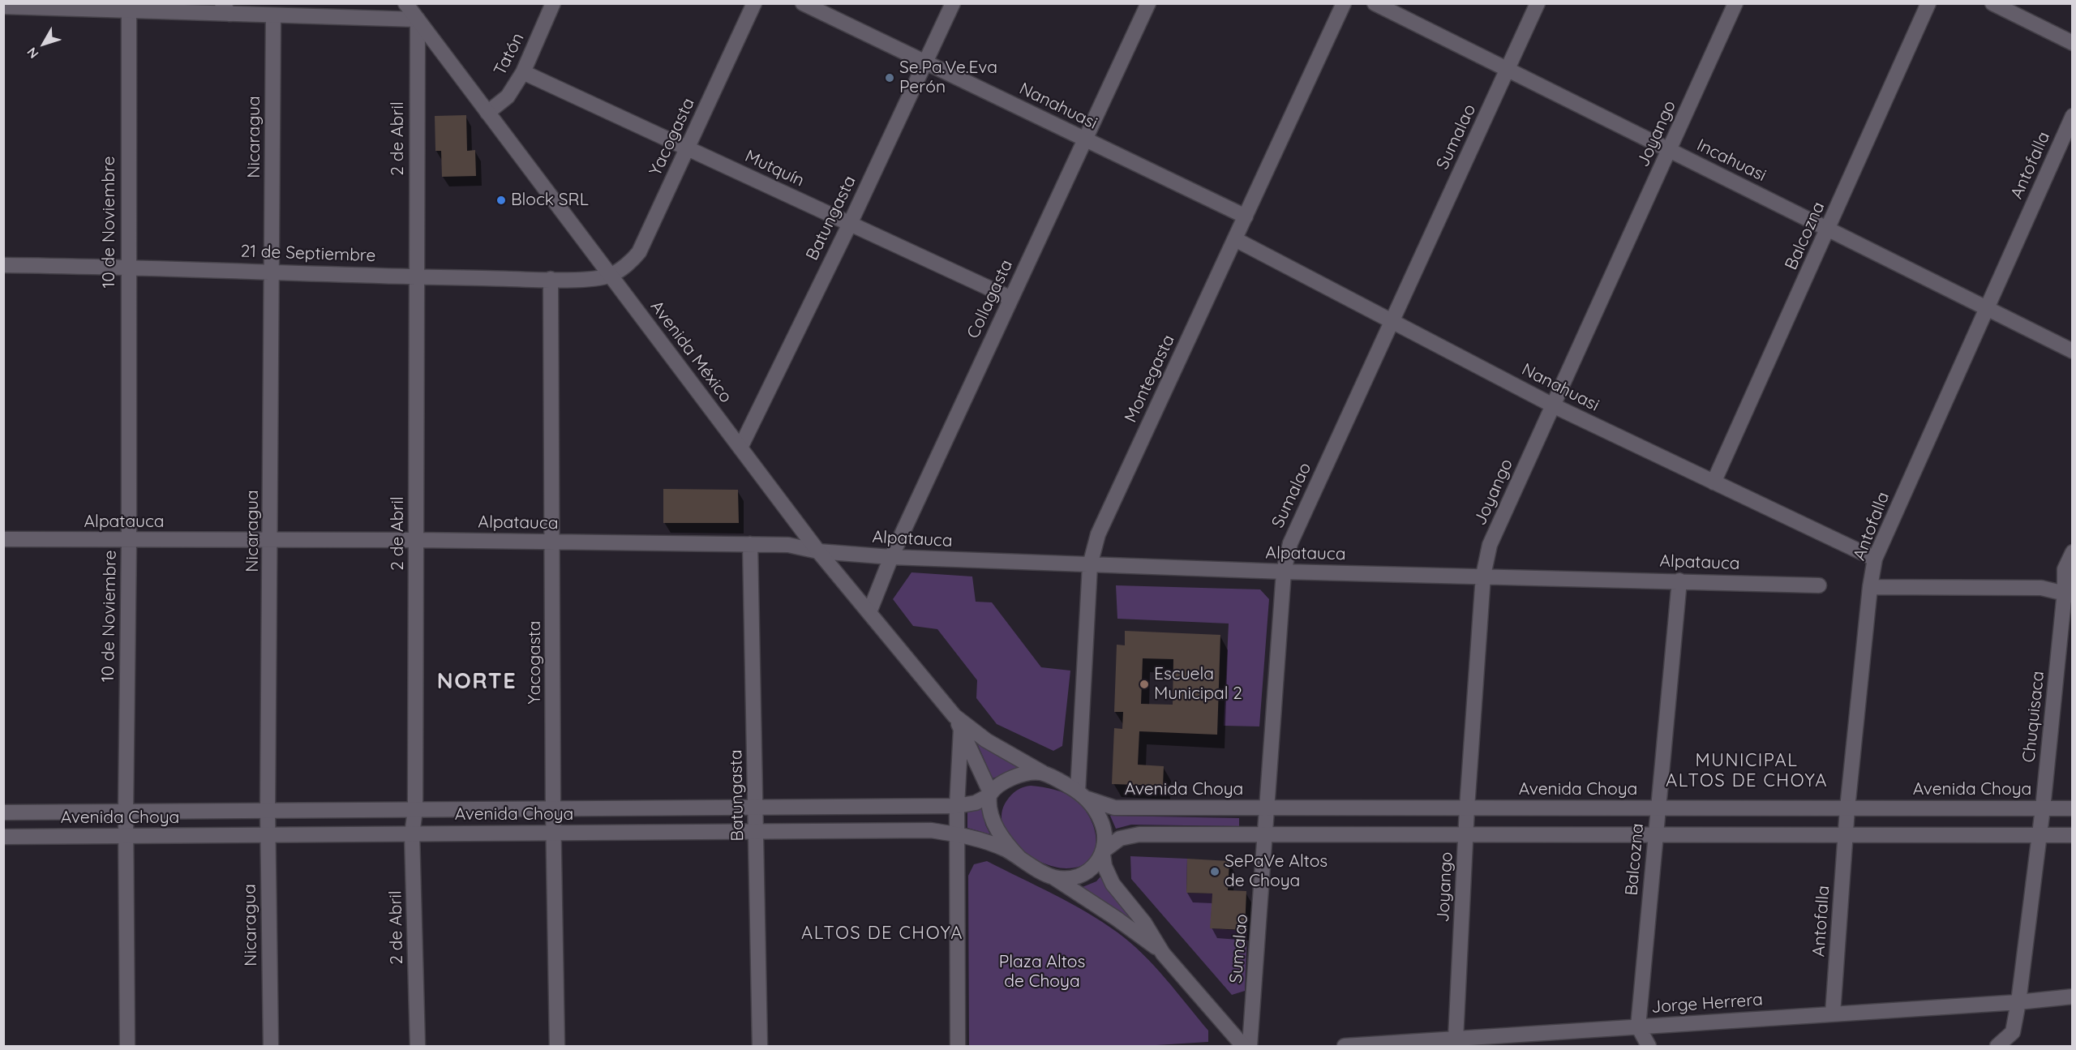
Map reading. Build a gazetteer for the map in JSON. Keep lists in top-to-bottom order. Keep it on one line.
{"streets":{"street":["Tatón","Nanahuasi","Joyango","Nicaragua","Yacogasta","Sumalao","2 de Abril","Incahuasi","Antofalla","Mutquín","Batungasta","10 de Noviembre","Balcozna","21 de Septiembre","Collagasta","Avenida México","Montegasta","Alpatauca","Chuquisaca","Avenida Choya","Jorge Herrera"]},"crossings":[["Tatón","Mutquín"],["Tatón","Avenida México"],["Nanahuasi","Joyango"],["Nanahuasi","Sumalao"],["Nanahuasi","Antofalla"],["Nanahuasi","Batungasta"],["Nanahuasi","Balcozna"],["Nanahuasi","Collagasta"],["Nanahuasi","Montegasta"],["Joyango","Incahuasi"],["Joyango","Alpatauca"],["Joyango","Avenida Choya"],["Joyango","Jorge Herrera"],["Nicaragua","21 de Septiembre"],["Nicaragua","Alpatauca"],["Nicaragua","Avenida Choya"],["Yacogasta","Mutquín"],["Yacogasta","21 de Septiembre"],["Yacogasta","Avenida México"],["Yacogasta","Alpatauca"],["Yacogasta","Avenida Choya"],["Sumalao","Incahuasi"],["Sumalao","Alpatauca"],["Sumalao","Avenida Choya"],["2 de Abril","21 de Septiembre"],["2 de Abril","Avenida México"],["2 de Abril","Alpatauca"],["2 de Abril","Avenida Choya"],["Incahuasi","Antofalla"],["Incahuasi","Balcozna"],["Antofalla","Avenida Choya"],["Antofalla","Jorge Herrera"],["Mutquín","Batungasta"],["Mutquín","Collagasta"],["Batungasta","Avenida México"],["Batungasta","Alpatauca"],["Batungasta","Avenida Choya"],["10 de Noviembre","21 de Septiembre"],["10 de Noviembre","Alpatauca"],["10 de Noviembre","Avenida Choya"],["Balcozna","Alpatauca"],["Balcozna","Avenida Choya"],["Balcozna","Jorge Herrera"],["21 de Septiembre","Avenida México"],["Collagasta","Avenida México"],["Collagasta","Alpatauca"],["Avenida México","Montegasta"],["Avenida México","Alpatauca"],["Avenida México","Avenida Choya"],["Montegasta","Alpatauca"],["Montegasta","Avenida Choya"],["Chuquisaca","Avenida Choya"],["Chuquisaca","Jorge Herrera"]],"districts":["NORTE","MUNICIPAL ALTOS DE CHOYA","ALTOS DE CHOYA"],"parks":["Plaza Altos de Choya"],"places":["Se.Pa.Ve.Eva Perón","Block SRL","Escuela Municipal 2","SePaVe Altos de Choya"],"north":"bottom left"}
